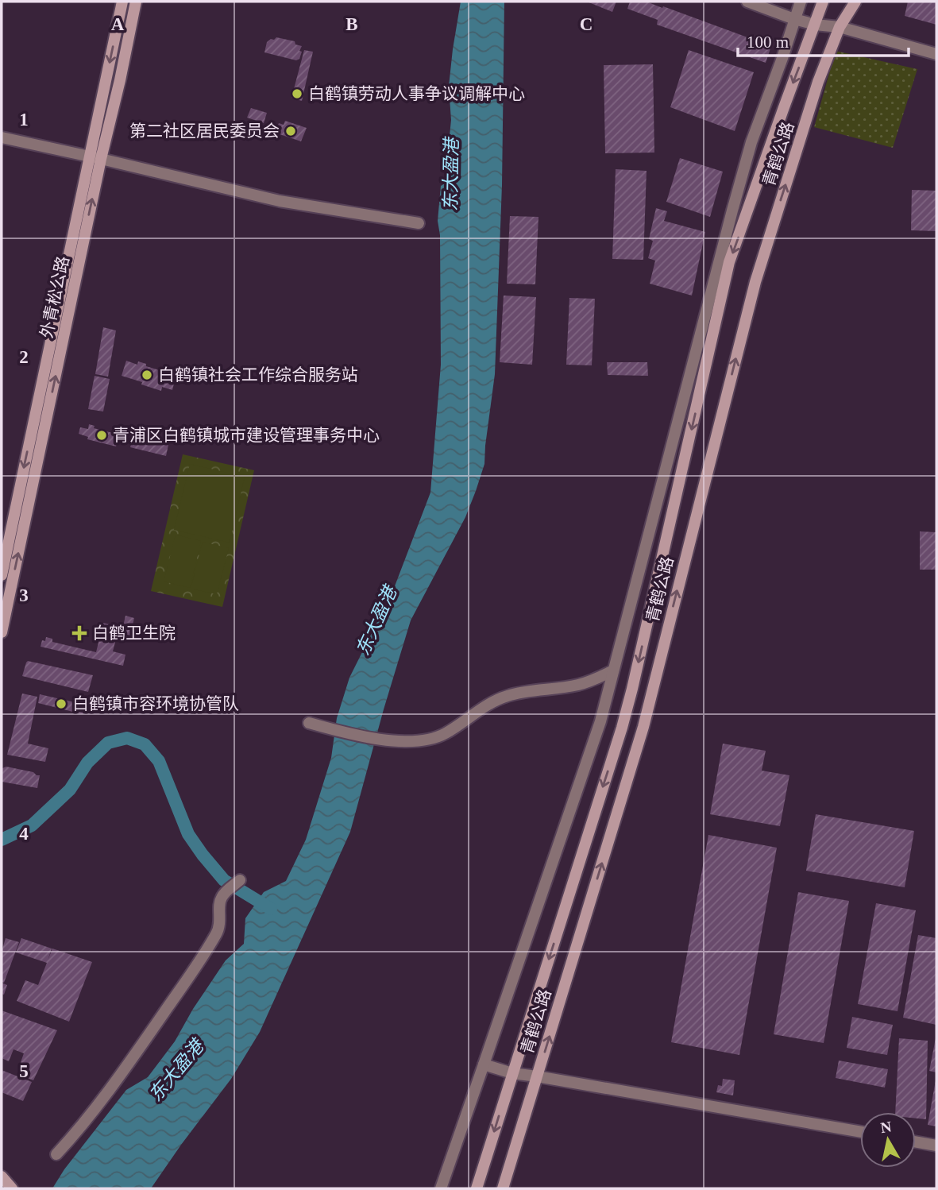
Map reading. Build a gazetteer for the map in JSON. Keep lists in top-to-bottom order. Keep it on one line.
{"streets":{"main road":["青鹤公路","外青松公路"]},"water":["东大盈港"],"places":{"other":["白鹤镇劳动人事争议调解中心","第二社区居民委员会","白鹤镇社会工作综合服务站","青浦区白鹤镇城市建设管理事务中心","白鹤镇市容环境协管队"],"health":["白鹤卫生院"]},"scale_bar":"100 m","north":"top","grid":{"columns":["A","B","C"],"rows":["1","2","3","4","5"]}}
